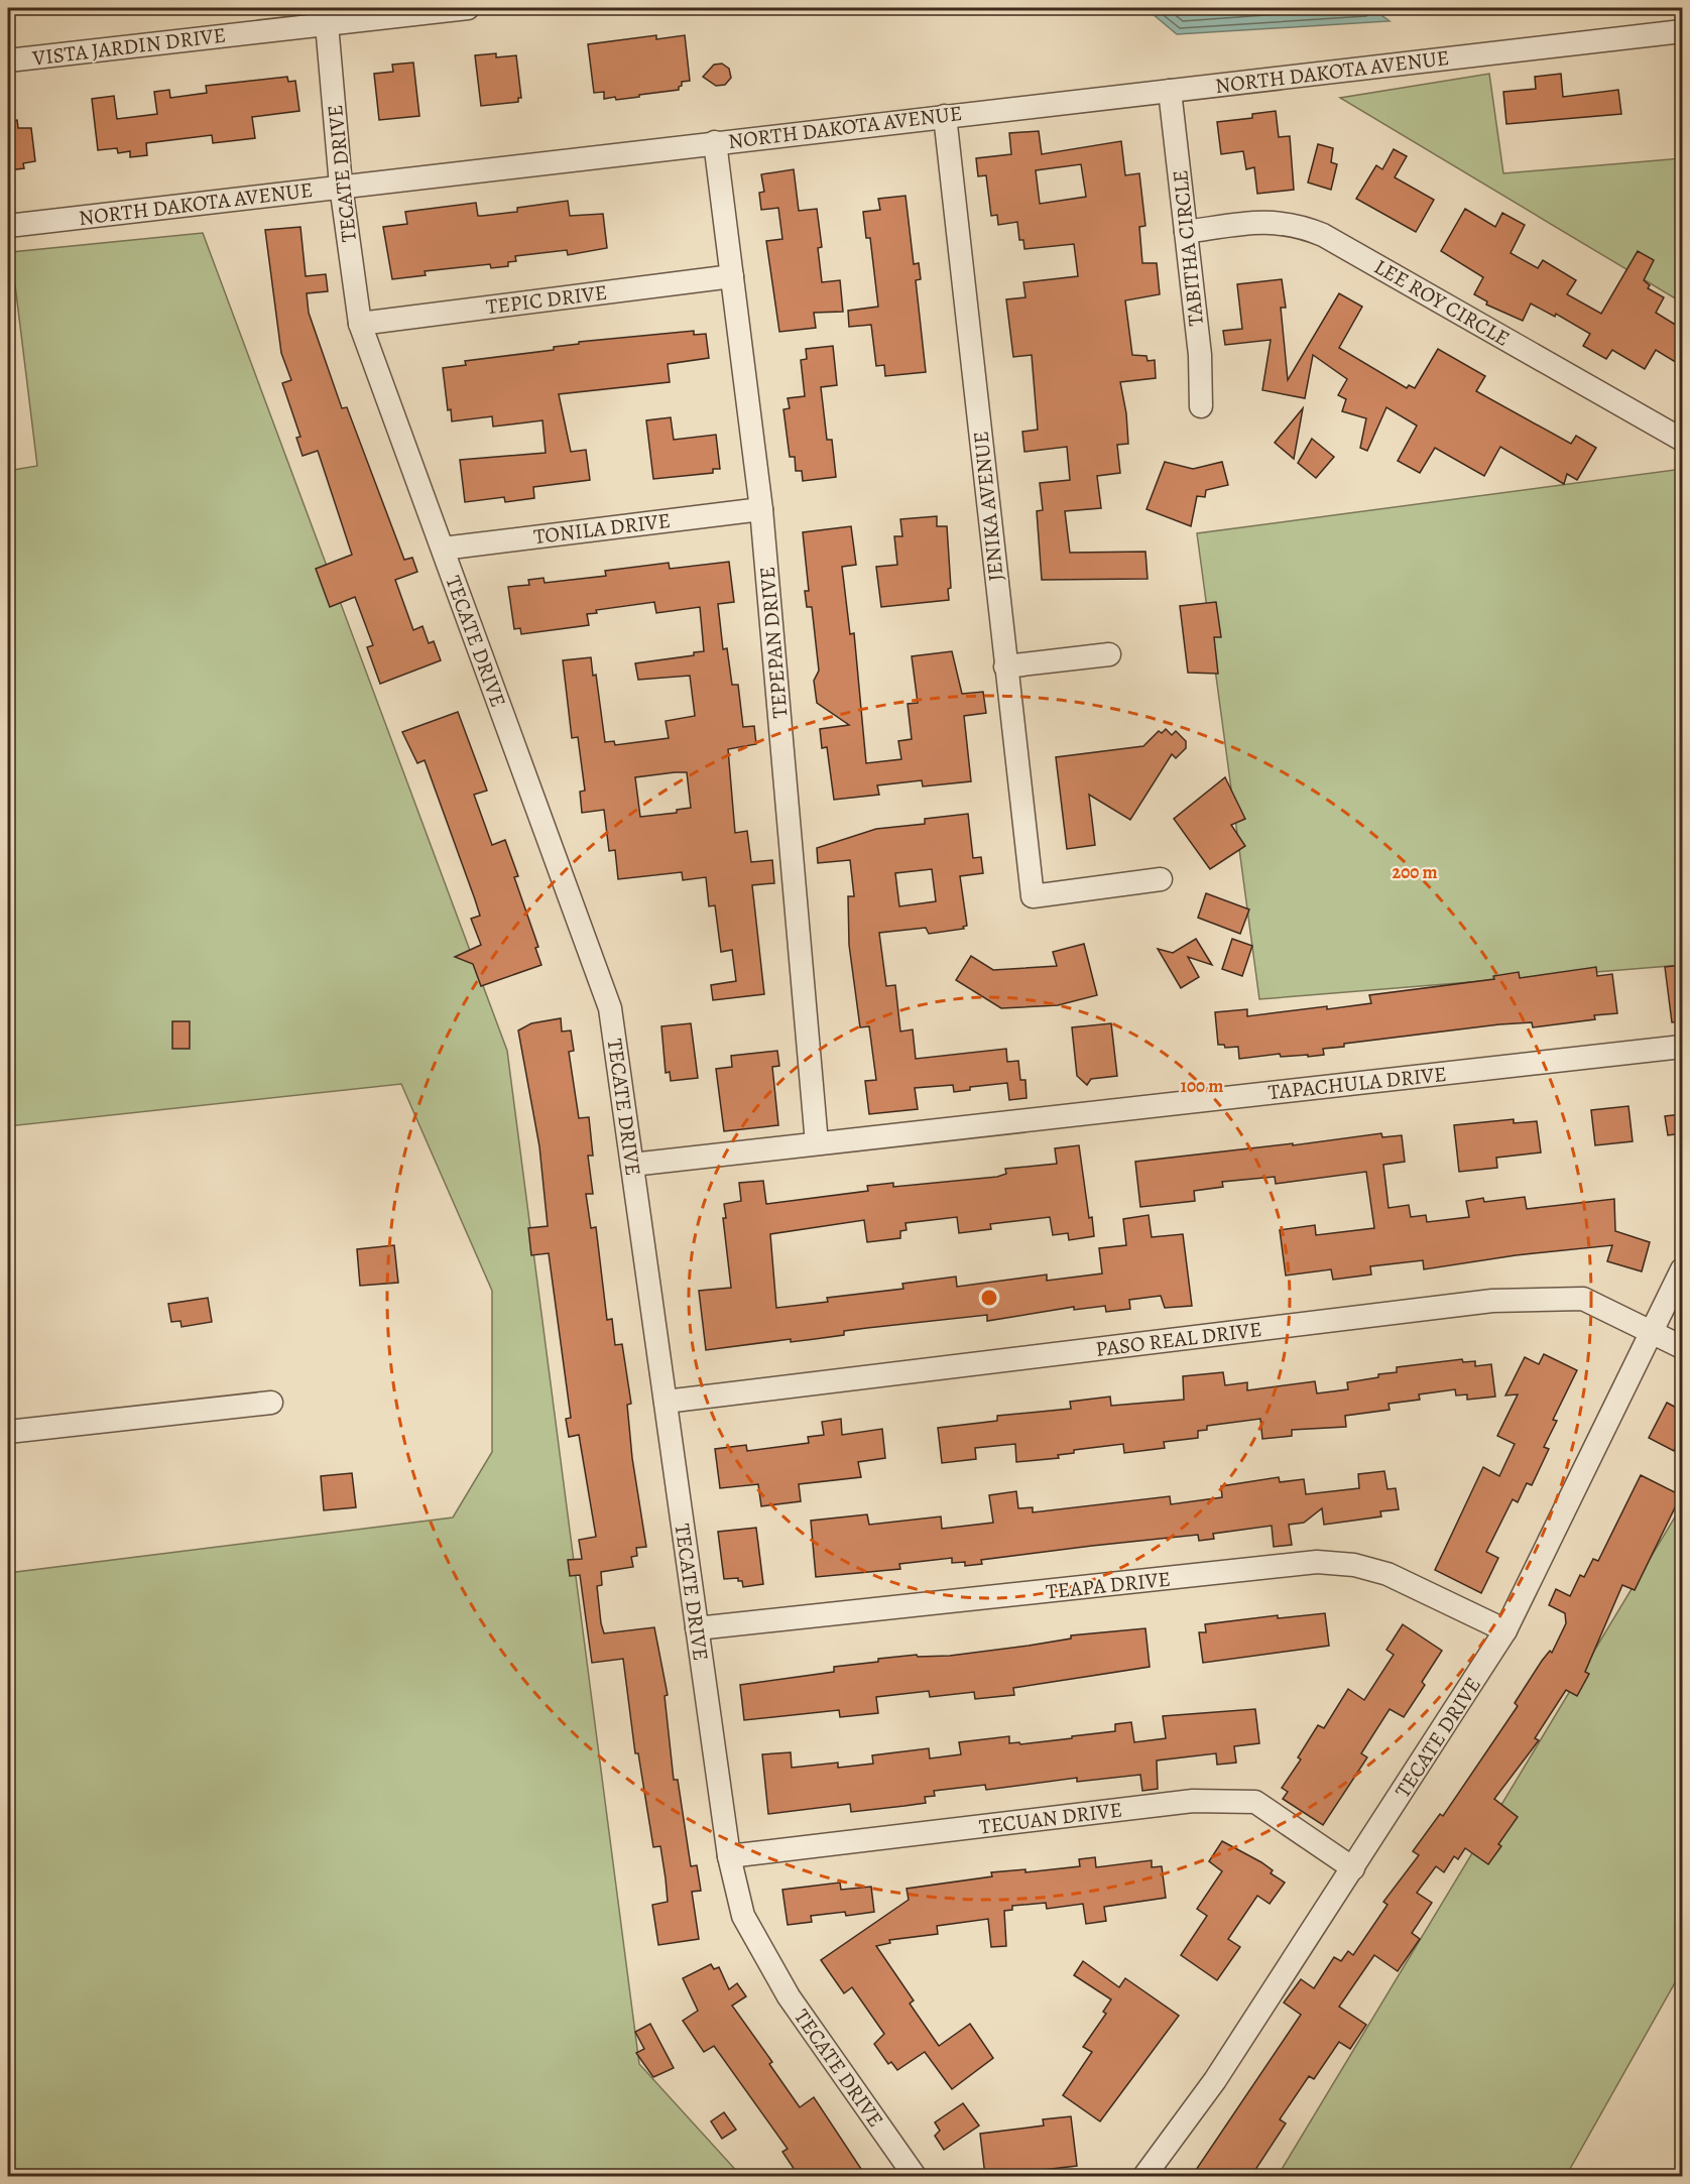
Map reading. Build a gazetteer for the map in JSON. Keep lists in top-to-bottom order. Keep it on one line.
{"streets":{"street":["VISTA JARDIN DRIVE","NORTH DAKOTA AVENUE","TECATE DRIVE","TABITHA CIRCLE","TEPIC DRIVE","LEE ROY CIRCLE","JENIKA AVENUE","TONILA DRIVE","TEPEPAN DRIVE","TAPACHULA DRIVE","PASO REAL DRIVE","TEAPA DRIVE","TECUAN DRIVE"]},"crossings":[["VISTA JARDIN DRIVE","TECATE DRIVE"],["NORTH DAKOTA AVENUE","TECATE DRIVE"],["NORTH DAKOTA AVENUE","TABITHA CIRCLE"],["NORTH DAKOTA AVENUE","JENIKA AVENUE"],["NORTH DAKOTA AVENUE","TEPEPAN DRIVE"],["TECATE DRIVE","TEPIC DRIVE"],["TECATE DRIVE","TONILA DRIVE"],["TECATE DRIVE","TAPACHULA DRIVE"],["TECATE DRIVE","PASO REAL DRIVE"],["TECATE DRIVE","TEAPA DRIVE"],["TECATE DRIVE","TECUAN DRIVE"],["TABITHA CIRCLE","LEE ROY CIRCLE"],["TEPIC DRIVE","TEPEPAN DRIVE"],["TONILA DRIVE","TEPEPAN DRIVE"],["TEPEPAN DRIVE","TAPACHULA DRIVE"]],"rings":["200 m","100 m"]}
